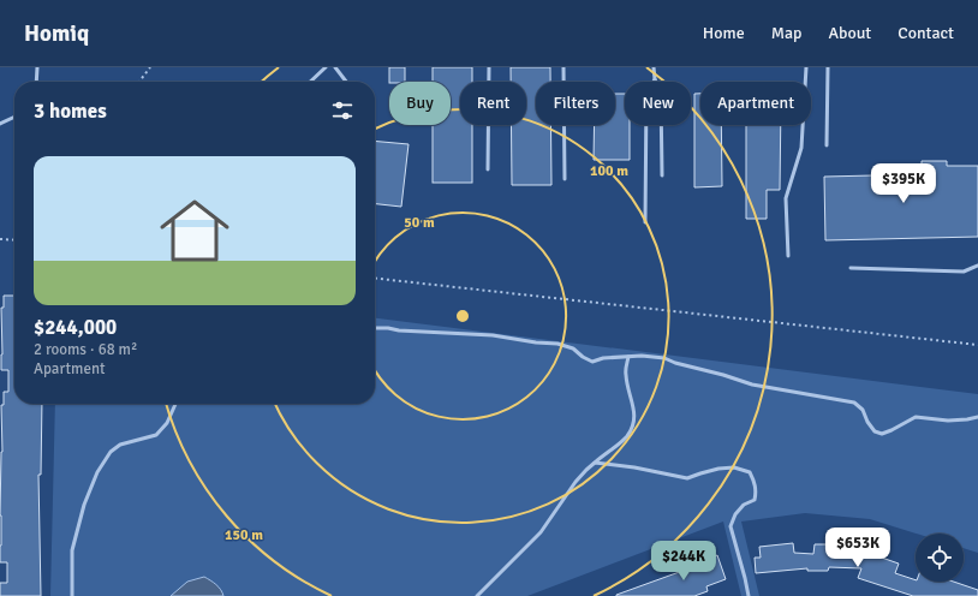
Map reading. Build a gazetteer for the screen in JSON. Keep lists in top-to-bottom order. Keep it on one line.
{"page":{"header":"Homiq","nav":["Home","Map","About","Contact"],"chip":["Buy","Rent","Filters","New","Apartment"],"heading":"3 homes","list":[{"name":"$244,000","note":"2 rooms · 68 m² · Apartment"}],"price":["$395K","$653K","$244K"]},"rings":["100 m","50 m","150 m"]}
